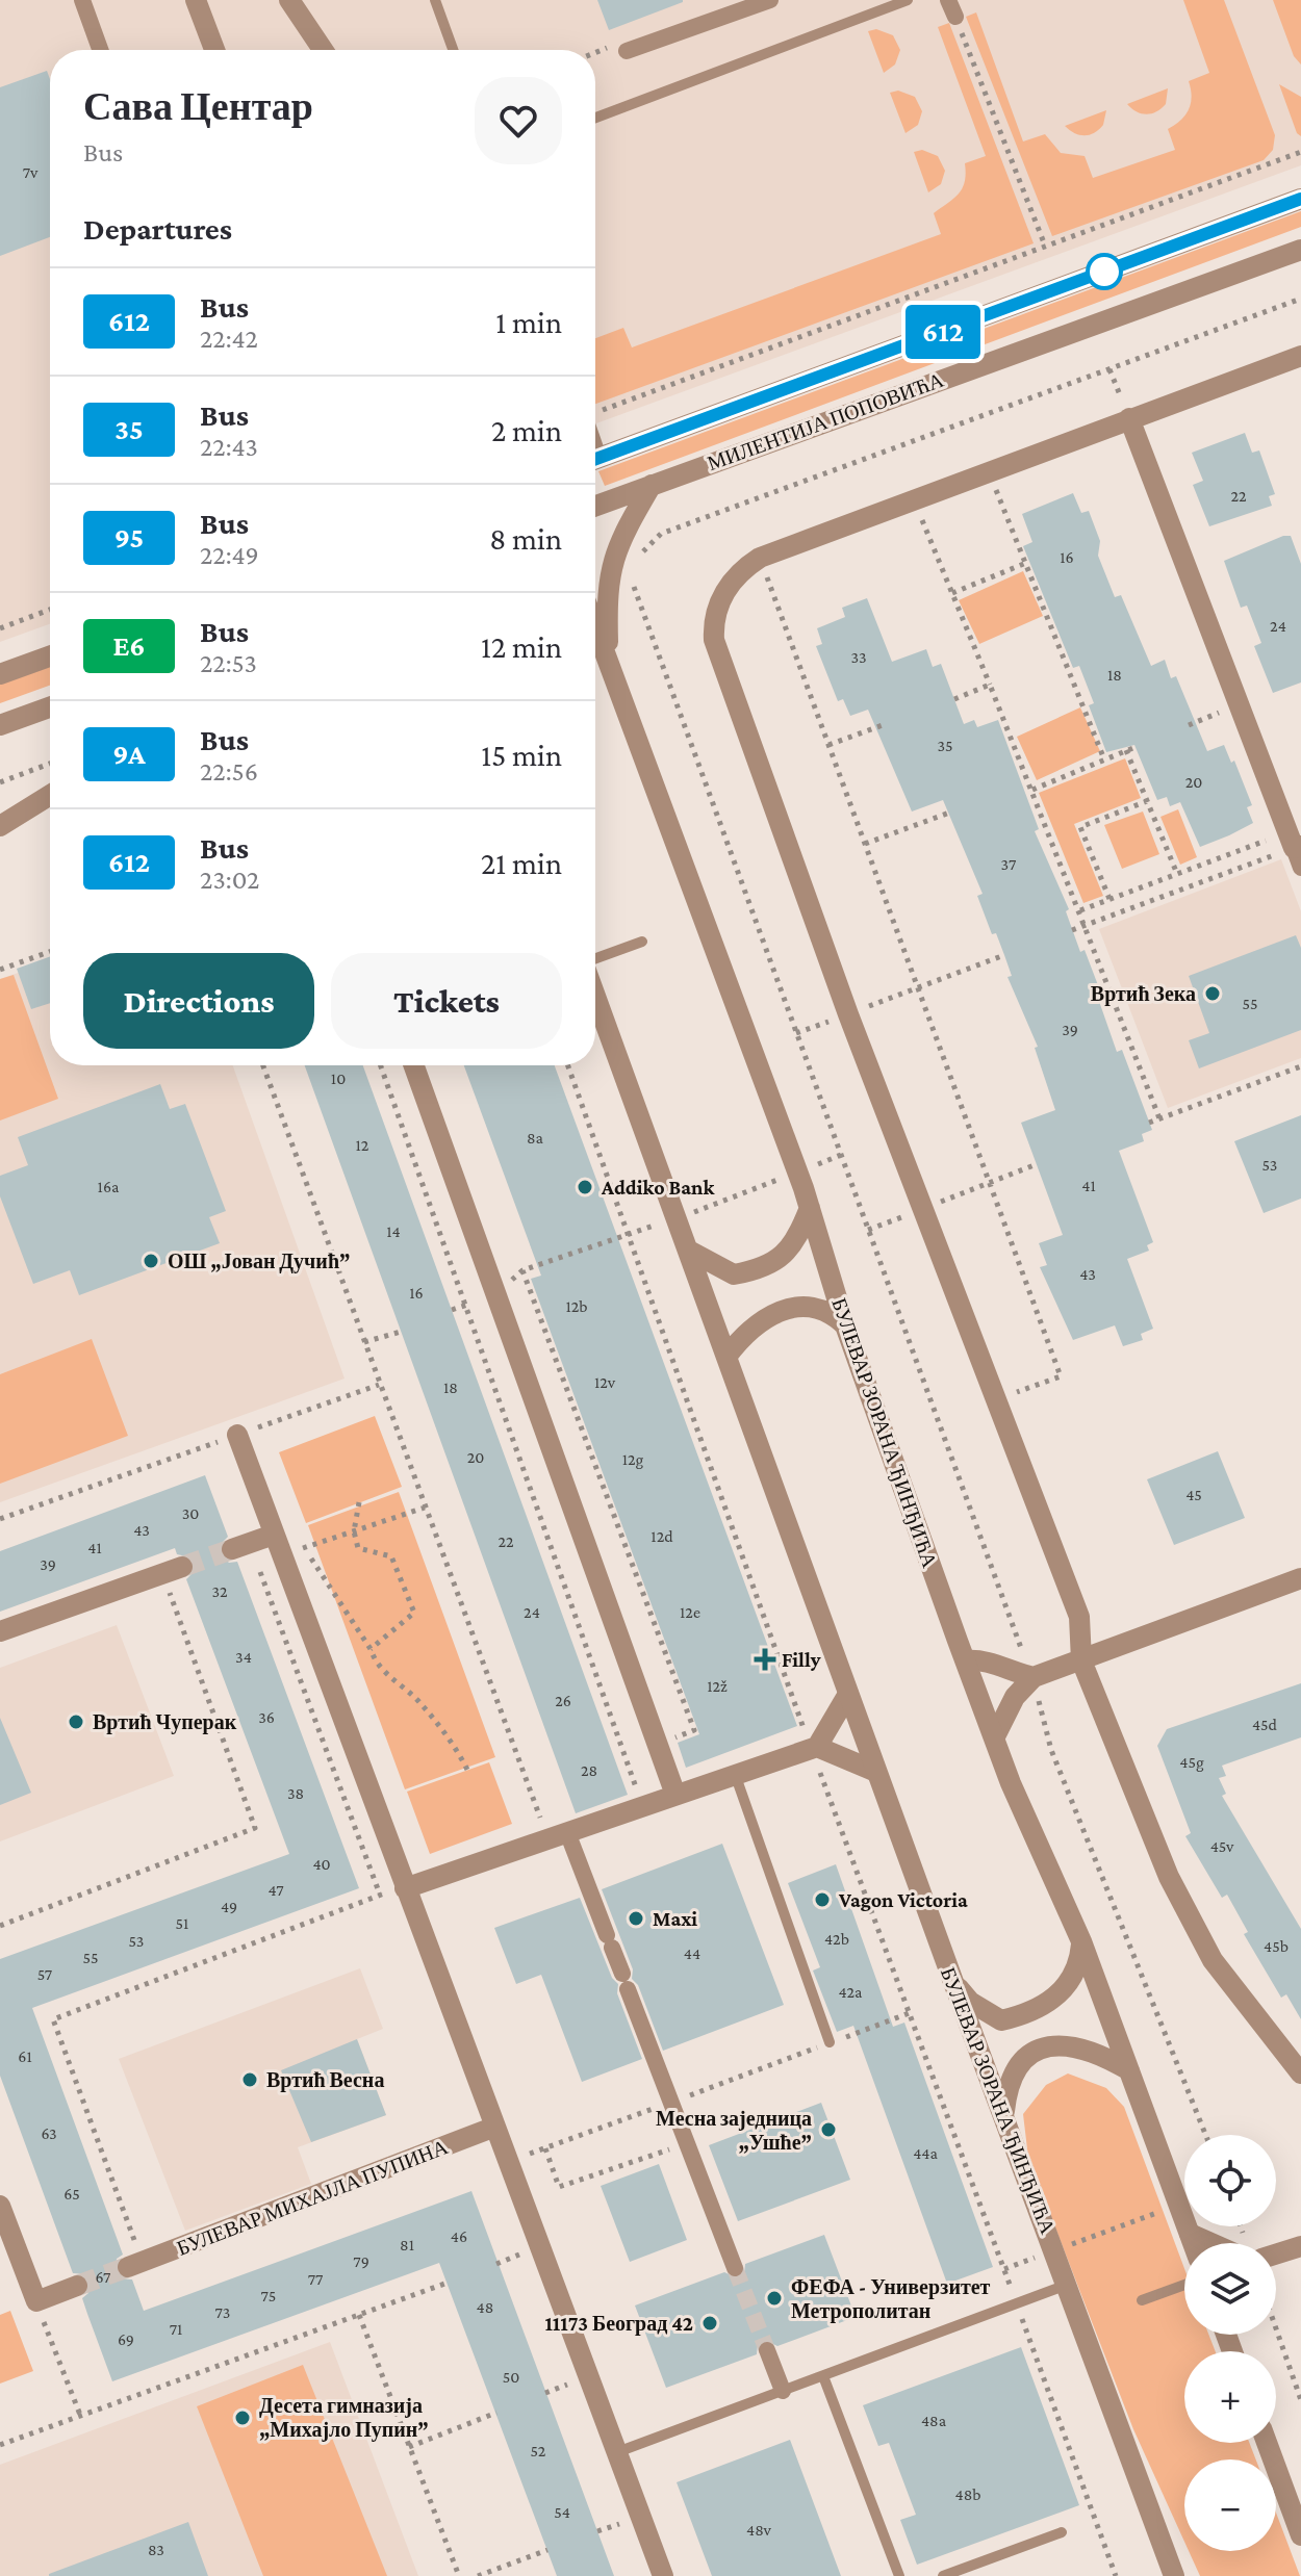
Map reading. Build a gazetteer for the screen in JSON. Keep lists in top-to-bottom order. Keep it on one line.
{"streets":{"street":["МИЛЕНТИЈА ПОПОВИЋА","БУЛЕВАР ЗОРАНА ЂИНЂИЋА","БУЛЕВАР МИХАЈЛА ПУПИНА"]},"places":{"other":["Вртић Зека","Addiko Bank","ОШ „Јован Дучић”","Вртић Чуперак","Vagon Victoria","Maxi","Вртић Весна","Месна заједница „Ушће”","ФЕФА - Универзитет Метрополитан","11173 Београд 42","Десета гимназија „Михајло Пупин”"],"health":["Filly"]},"lines":["bus line 612"],"house_numbers":["7v","22","16","24","33","18","35","20","37","55","39","10","8a","12","53","41","16a","14","43","16","12b","12v","18","20","12g","45","30","43","12d","22","41","39","32","24","12e","34","12ž","26","36","45d","45g","28","38","45v","40","47","49","51","42b","53","45b","44","55","57","42a","61","63","44a","65","46","81","79","67","77","75","48","73","71","69","50","48a","52","48b","54","48v","83"],"page":{"on_map":"612","heading":[["Сава Центар","Bus"],"Departures"],"list":[{"mark":"612","name":"Bus","note":"22:42","value":"1 min"},{"mark":"35","name":"Bus","note":"22:43","value":"2 min"},{"mark":"95","name":"Bus","note":"22:49","value":"8 min"},{"mark":"E6","name":"Bus","note":"22:53","value":"12 min"},{"mark":"9A","name":"Bus","note":"22:56","value":"15 min"},{"mark":"612","name":"Bus","note":"23:02","value":"21 min"}],"buttons":["Directions","Tickets"],"map_buttons":["+","−"]}}
